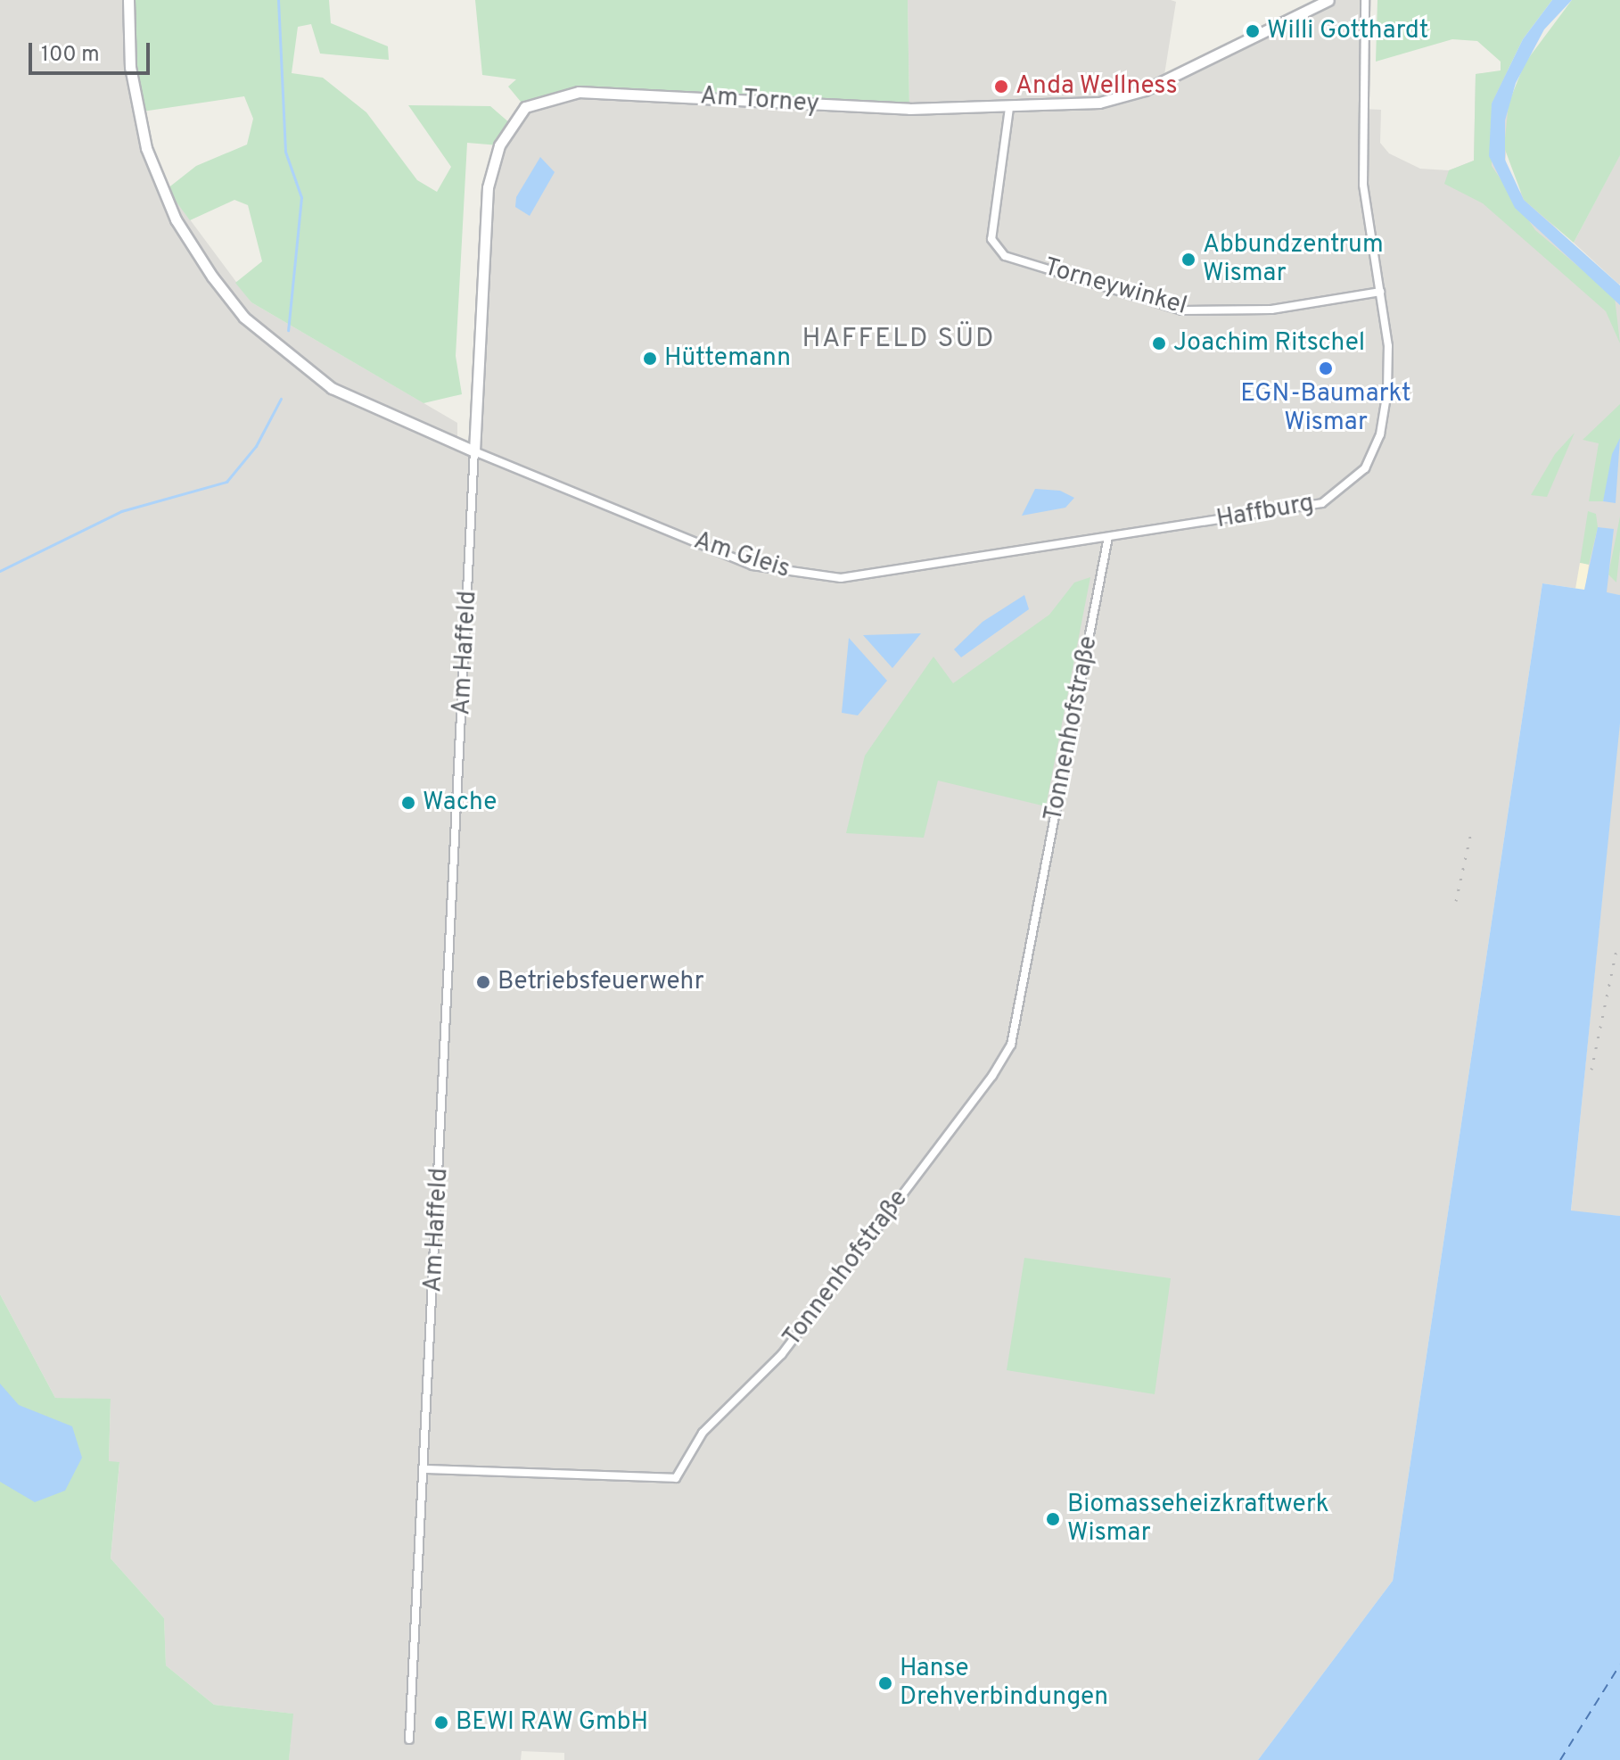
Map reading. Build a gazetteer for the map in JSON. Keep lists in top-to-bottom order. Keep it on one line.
{"streets":{"street":["Am Torney","Torneywinkel","Haffburg","Am Gleis","Am Haffeld","Tonnenhofstraße"]},"crossings":[["Am Torney","Torneywinkel"],["Am Torney","Am Gleis"],["Am Torney","Am Haffeld"],["Torneywinkel","Haffburg"],["Haffburg","Am Gleis"],["Haffburg","Tonnenhofstraße"],["Am Gleis","Am Haffeld"],["Am Gleis","Tonnenhofstraße"],["Am Haffeld","Tonnenhofstraße"]],"districts":["HAFFELD SÜD"],"places":["Willi Gotthardt","Anda Wellness","Abbundzentrum Wismar","Joachim Ritschel","Hüttemann","EGN-Baumarkt Wismar","Wache","Betriebsfeuerwehr","Biomasseheizkraftwerk Wismar","Hanse Drehverbindungen","BEWI RAW GmbH"],"scale_bar":"100 m"}
